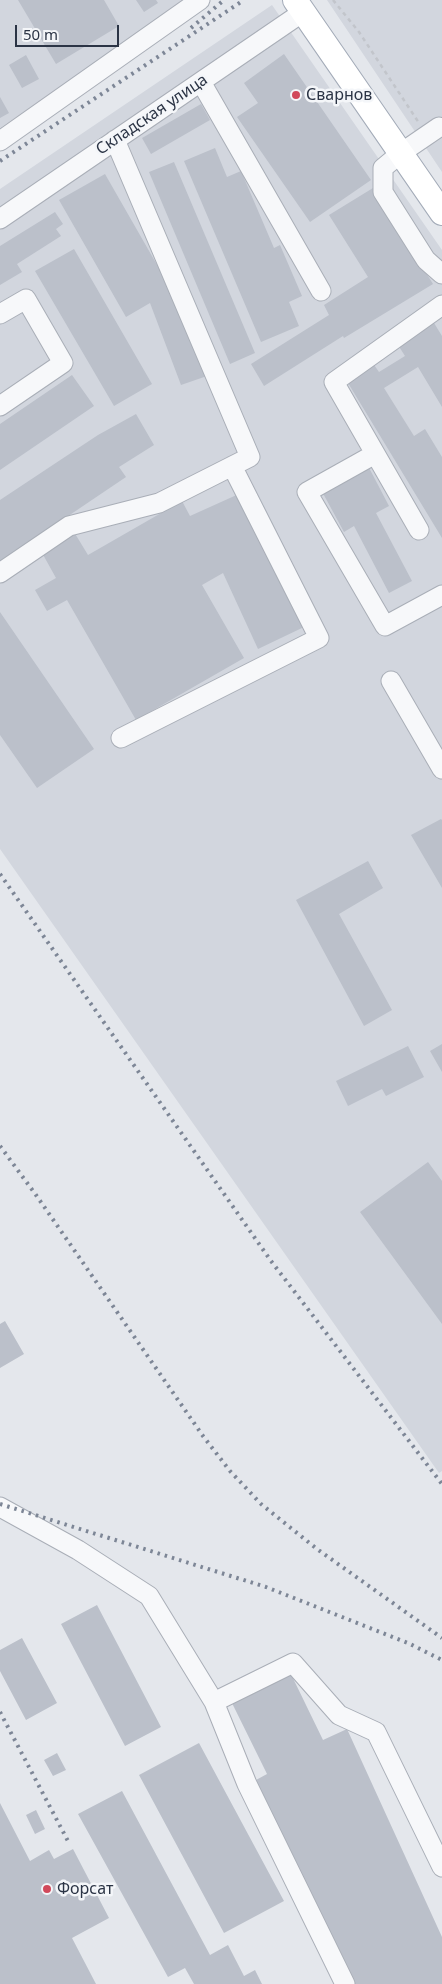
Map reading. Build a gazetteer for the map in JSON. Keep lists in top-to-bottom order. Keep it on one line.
{"streets":{"lane":["Складская улица"]},"places":["Сварнов","Форсат"],"scale_bar":"50 m"}
